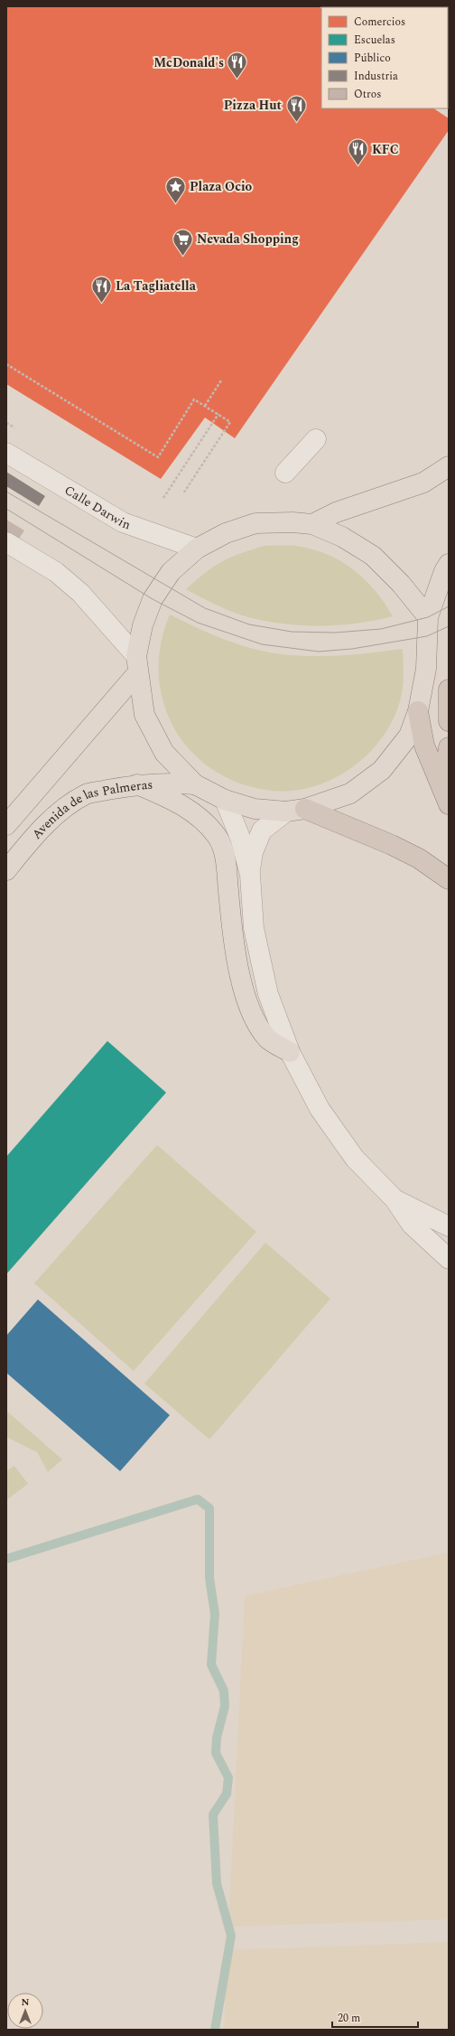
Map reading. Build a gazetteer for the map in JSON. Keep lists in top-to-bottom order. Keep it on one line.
{"streets":{"main road":["Avenida de las Palmeras"],"street":["Calle Darwin"]},"places":{"restaurant":["McDonald's","Pizza Hut","KFC","La Tagliatella"],"place":["Plaza Ocio"],"supermarket":["Nevada Shopping"]},"legend":["Comercios","Escuelas","Público","Industria","Otros"],"scale_bar":"20 m","north":"top"}
